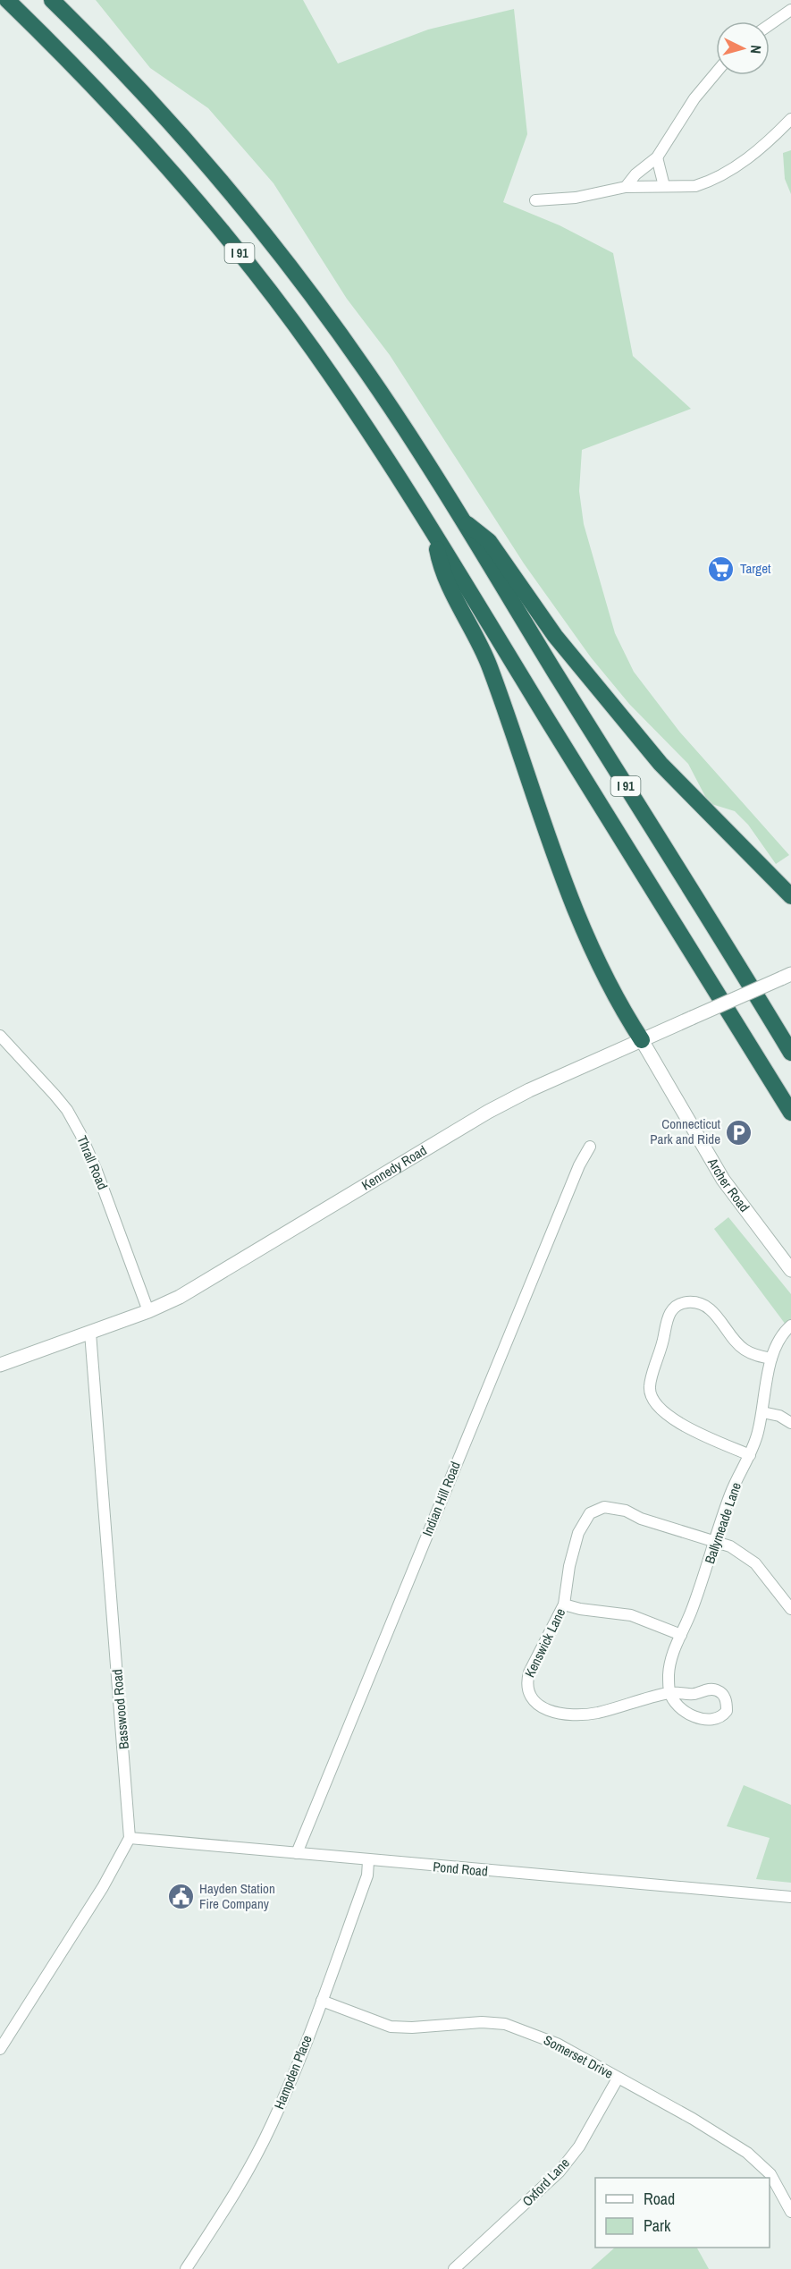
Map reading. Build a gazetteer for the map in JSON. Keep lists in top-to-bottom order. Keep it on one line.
{"streets":{"highway":["I 91"],"street":["Thrall Road","Kennedy Road","Archer Road","Indian Hill Road","Ballymeade Lane","Kenswick Lane","Basswood Road","Pond Road","Somerset Drive","Hampden Place","Oxford Lane"]},"crossings":[["Thrall Road","Kennedy Road"],["Kennedy Road","Archer Road"],["Kennedy Road","Basswood Road"],["Indian Hill Road","Pond Road"],["Ballymeade Lane","Kenswick Lane"],["Basswood Road","Pond Road"],["Pond Road","Hampden Place"],["Somerset Drive","Hampden Place"],["Somerset Drive","Oxford Lane"]],"places":{"supermarket":["Target"],"parking":["Connecticut Park and Ride"],"public building":["Hayden Station Fire Company"]},"legend":["Road","Park"],"north":"right"}
